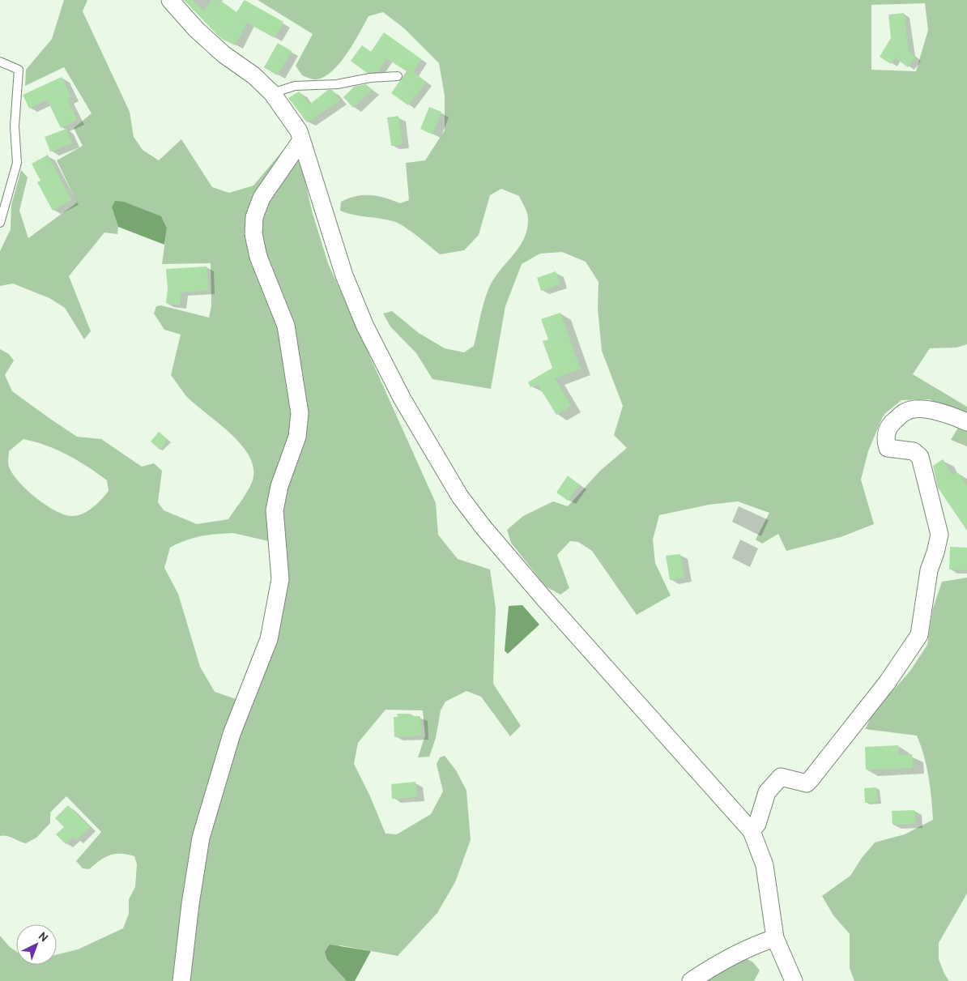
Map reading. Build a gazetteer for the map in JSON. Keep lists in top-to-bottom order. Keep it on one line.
{"north":"top right"}
